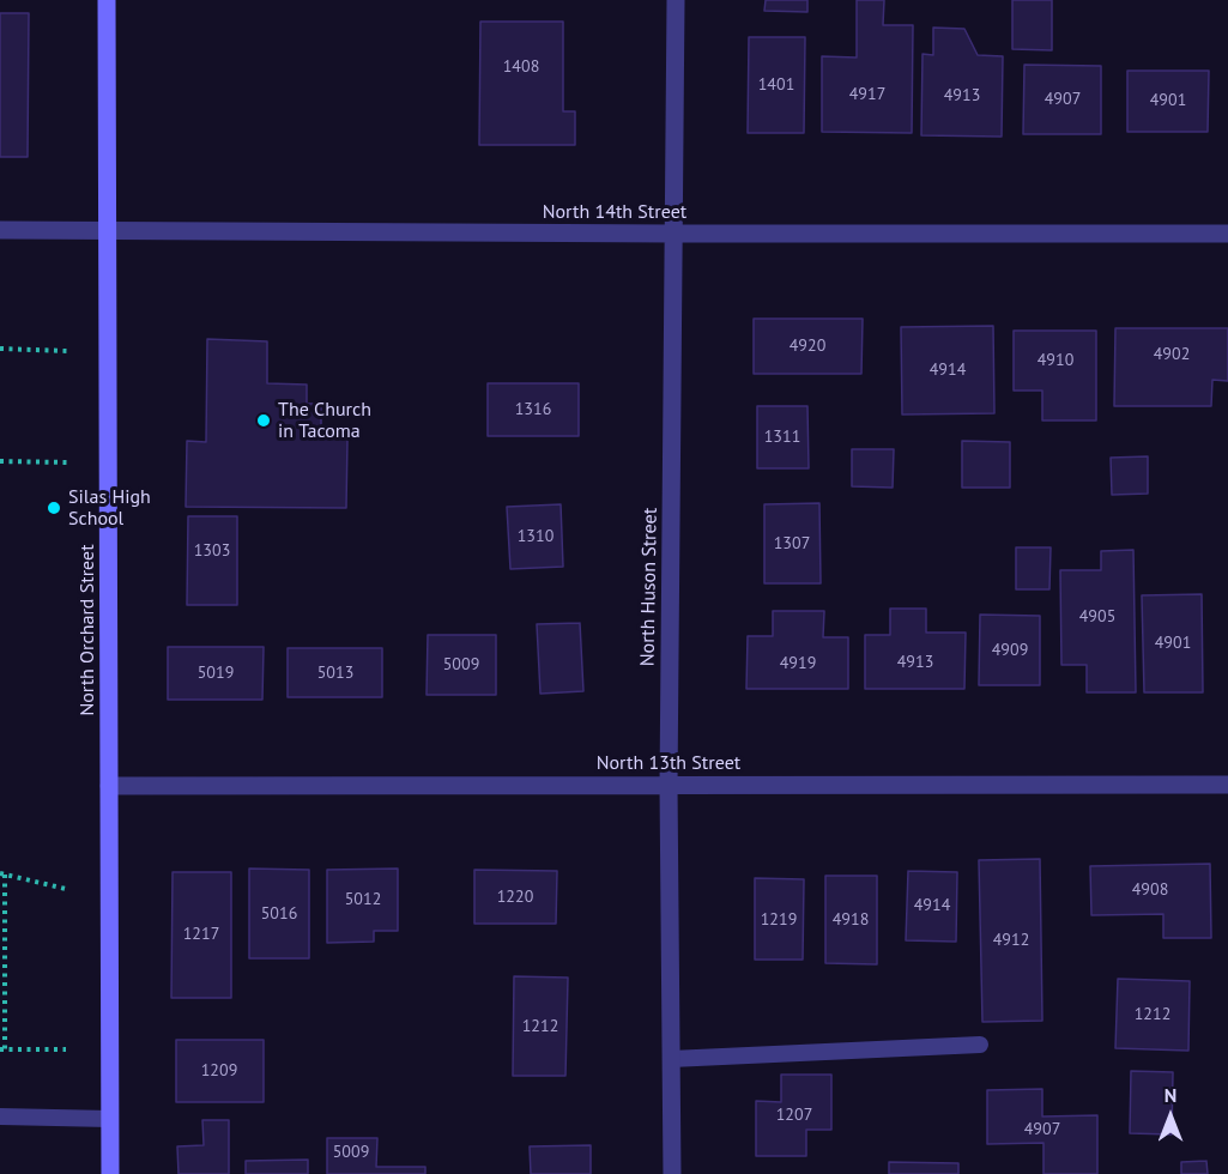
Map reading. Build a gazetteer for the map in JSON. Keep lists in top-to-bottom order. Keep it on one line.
{"streets":{"street":["North 14th Street","North Huson Street","North Orchard Street","North 13th Street"]},"crossings":[["North 14th Street","North Huson Street"],["North 14th Street","North Orchard Street"],["North Huson Street","North 13th Street"],["North Orchard Street","North 13th Street"]],"places":["The Church in Tacoma","Silas High School"],"house_numbers":["1408","1401","4917","4913","4907","4901","4920","4902","4910","4914","1316","1311","1310","1307","1303","4905","4901","4909","4913","4919","5009","5019","5013","4908","1220","5012","4914","5016","1219","4918","1217","4912","1212","1212","1209","1207","4907","5009"],"north":"top"}
